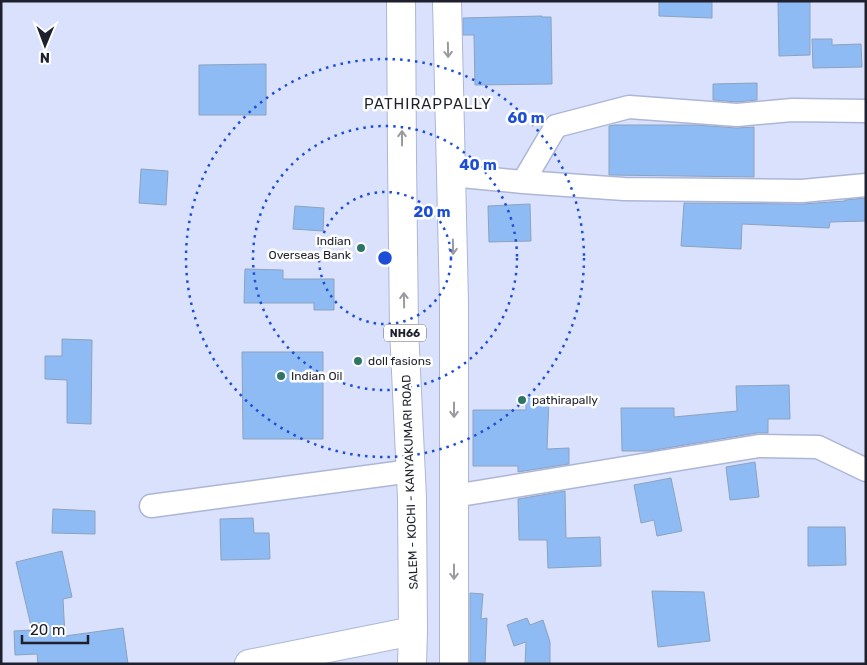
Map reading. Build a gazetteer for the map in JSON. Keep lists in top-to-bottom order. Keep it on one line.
{"streets":{"main road":["NH66","SALEM - KOCHI - KANYAKUMARI ROAD"]},"districts":["PATHIRAPPALLY"],"places":["Indian Overseas Bank","doll fasions","Indian Oil","pathirapally"],"scale_bar":"20 m","north":"bottom","rings":["60 m","40 m","20 m"]}
